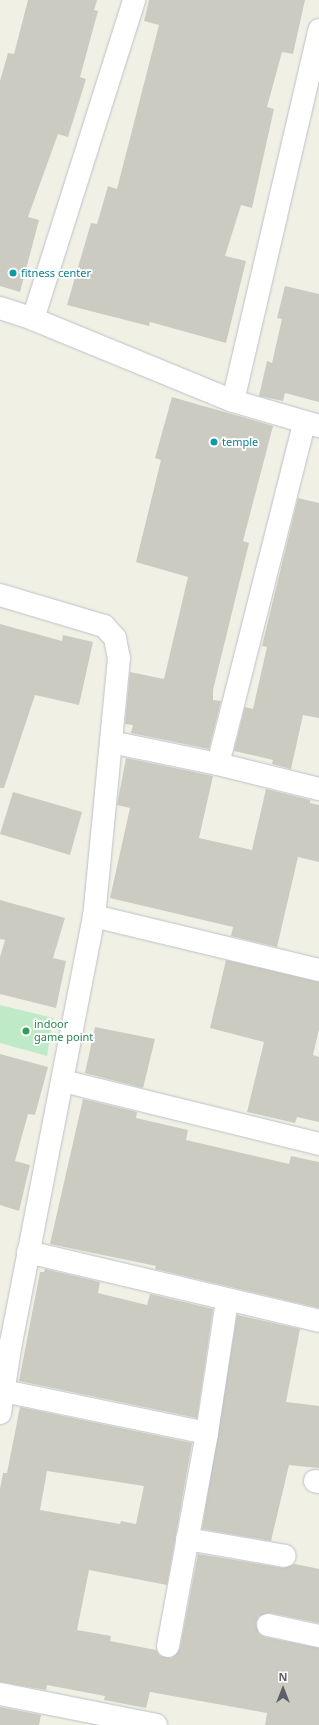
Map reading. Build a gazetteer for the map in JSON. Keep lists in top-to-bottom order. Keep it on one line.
{"places":["fitness center","temple","indoor game point"],"north":"top"}
